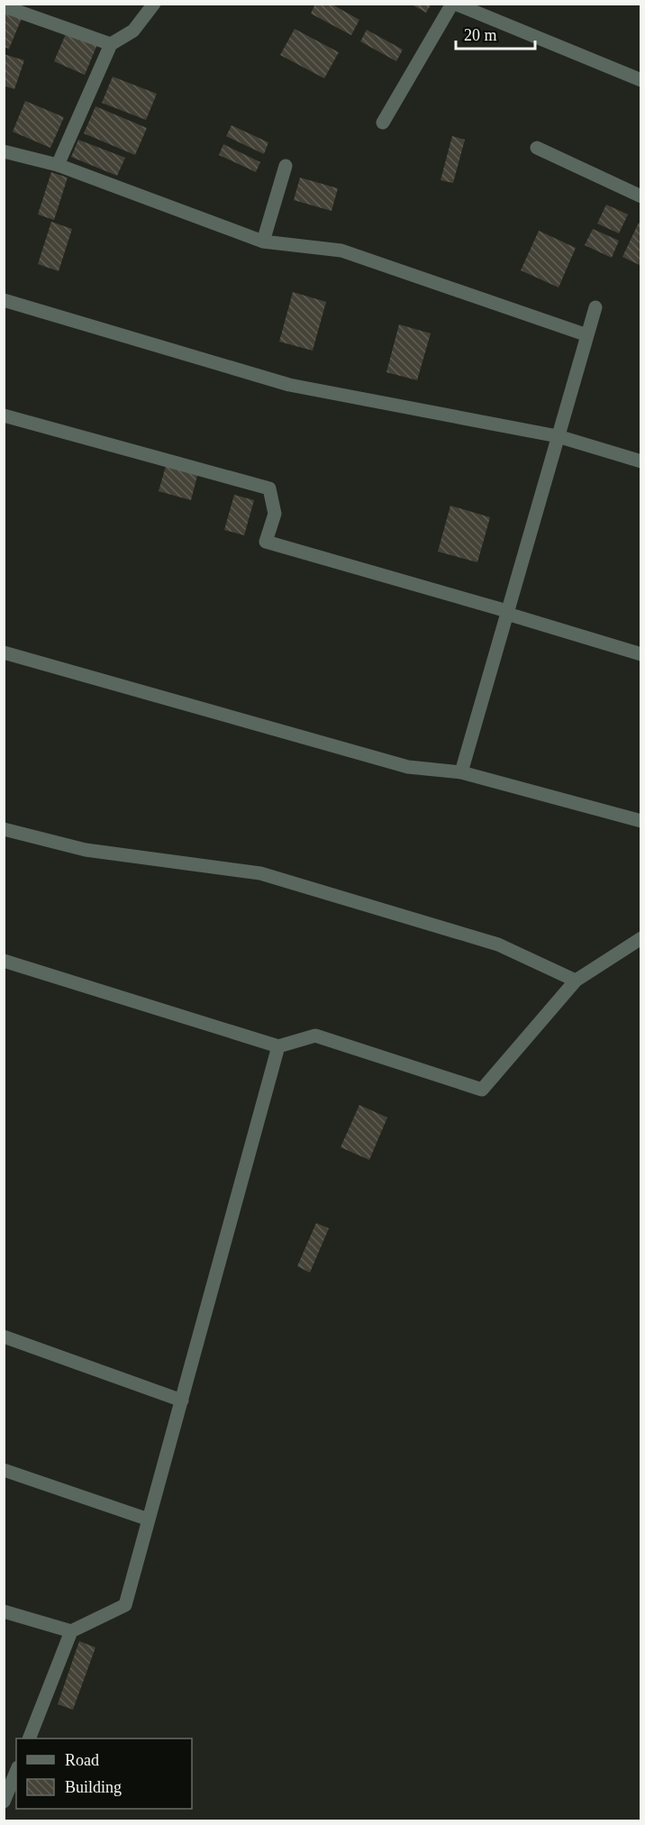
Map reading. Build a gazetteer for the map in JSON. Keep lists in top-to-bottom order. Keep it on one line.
{"legend":["Road","Building"],"scale_bar":"20 m"}
